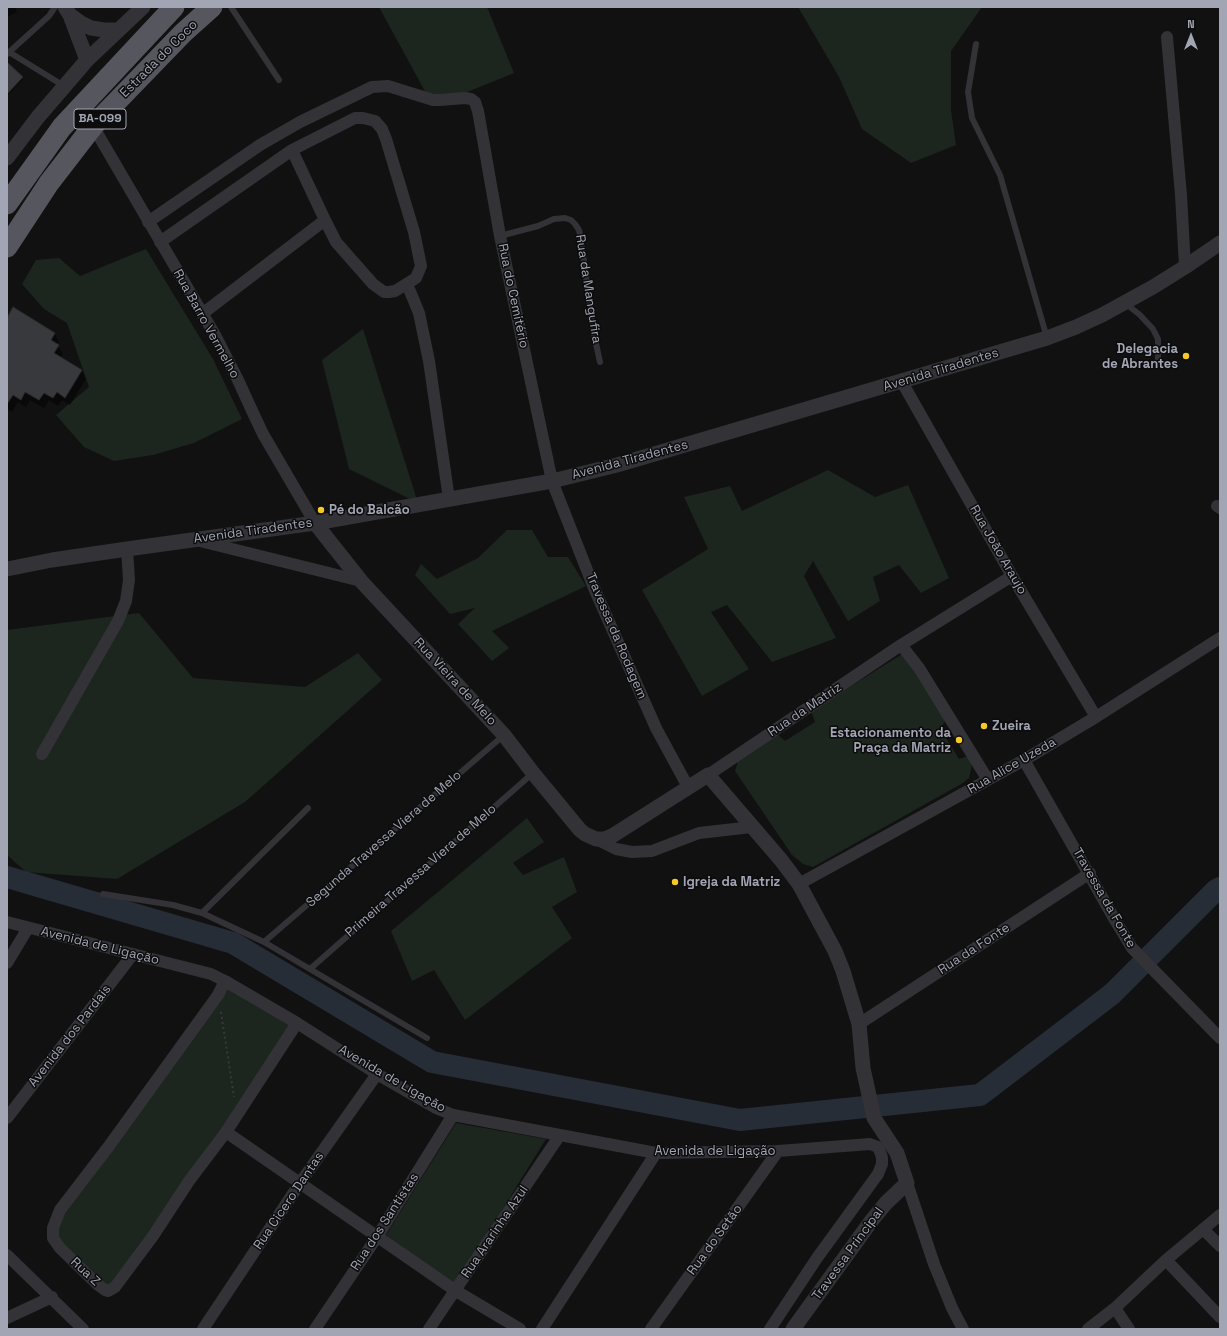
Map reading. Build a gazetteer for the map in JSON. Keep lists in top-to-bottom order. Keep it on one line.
{"streets":{"highway":["Estrada do Coco","BA-099"],"street":["Rua do Cemitério","Rua Barro Vermelho","Avenida Tiradentes","Rua João Araujo","Travessa da Rodagem","Rua Vieira de Melo","Rua da Matriz","Rua Alice Uzeda","Travessa da Fonte","Avenida de Ligação","Rua da Fonte","Avenida dos Pardais","Rua Cicero Dantas","Rua dos Santistas","Rua Ararinha Azul","Rua do Setão","Travessa Principal","Rua Z"],"lane":["Rua da Mangufira","Segunda Travessa Viera de Melo","Primeira Travessa Viera de Melo"]},"crossings":[["Estrada do Coco","Rua Barro Vermelho"],["Rua da Mangufira","Rua do Cemitério"],["Rua do Cemitério","Rua Barro Vermelho"],["Rua do Cemitério","Avenida Tiradentes"],["Rua do Cemitério","Travessa da Rodagem"],["Rua Barro Vermelho","Avenida Tiradentes"],["Rua Barro Vermelho","Rua Vieira de Melo"],["Avenida Tiradentes","Rua João Araujo"],["Avenida Tiradentes","Travessa da Rodagem"],["Avenida Tiradentes","Rua Vieira de Melo"],["Rua João Araujo","Rua da Matriz"],["Rua João Araujo","Rua Alice Uzeda"],["Travessa da Rodagem","Rua da Matriz"],["Rua Vieira de Melo","Rua da Matriz"],["Rua Vieira de Melo","Segunda Travessa Viera de Melo"],["Rua Vieira de Melo","Primeira Travessa Viera de Melo"],["Rua Alice Uzeda","Travessa da Fonte"],["Travessa da Fonte","Rua da Fonte"],["Avenida de Ligação","Avenida dos Pardais"],["Avenida de Ligação","Rua Cicero Dantas"],["Avenida de Ligação","Rua dos Santistas"],["Avenida de Ligação","Rua Ararinha Azul"],["Avenida de Ligação","Rua do Setão"],["Avenida de Ligação","Rua Z"]],"places":["Delegacia de Abrantes","Pé do Balcão","Zueira","Estacionamento da Praça da Matriz","Igreja da Matriz"],"north":"top"}
